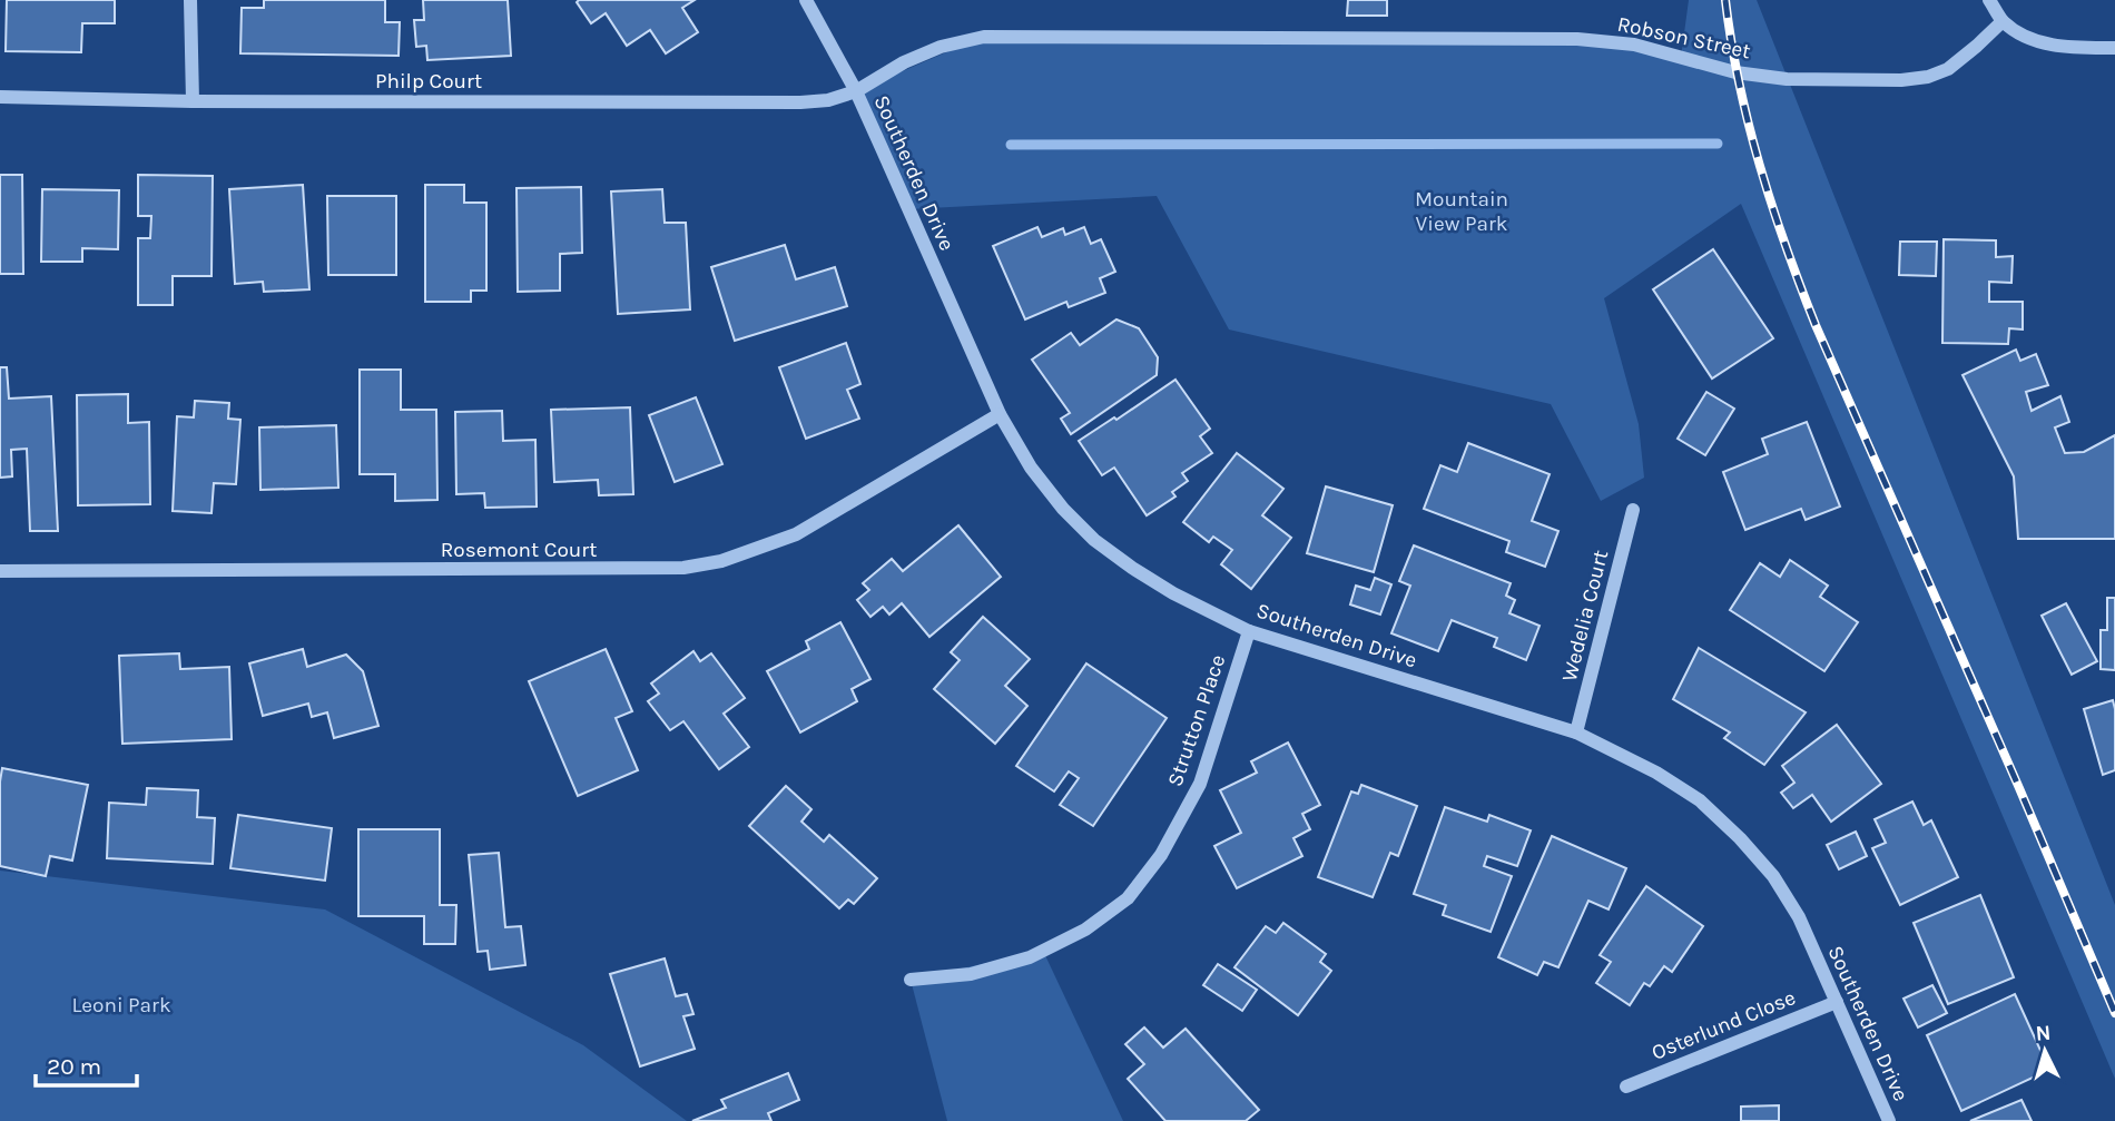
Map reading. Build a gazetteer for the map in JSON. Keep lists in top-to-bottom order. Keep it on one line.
{"streets":{"street":["Robson Street","Philp Court","Southerden Drive","Rosemont Court","Wedelia Court","Strutton Place","Osterlund Close"]},"crossings":[["Robson Street","Philp Court"],["Robson Street","Southerden Drive"],["Philp Court","Southerden Drive"],["Southerden Drive","Rosemont Court"],["Southerden Drive","Wedelia Court"],["Southerden Drive","Strutton Place"],["Southerden Drive","Osterlund Close"]],"parks":["Mountain View Park","Leoni Park"],"scale_bar":"20 m","north":"top"}
